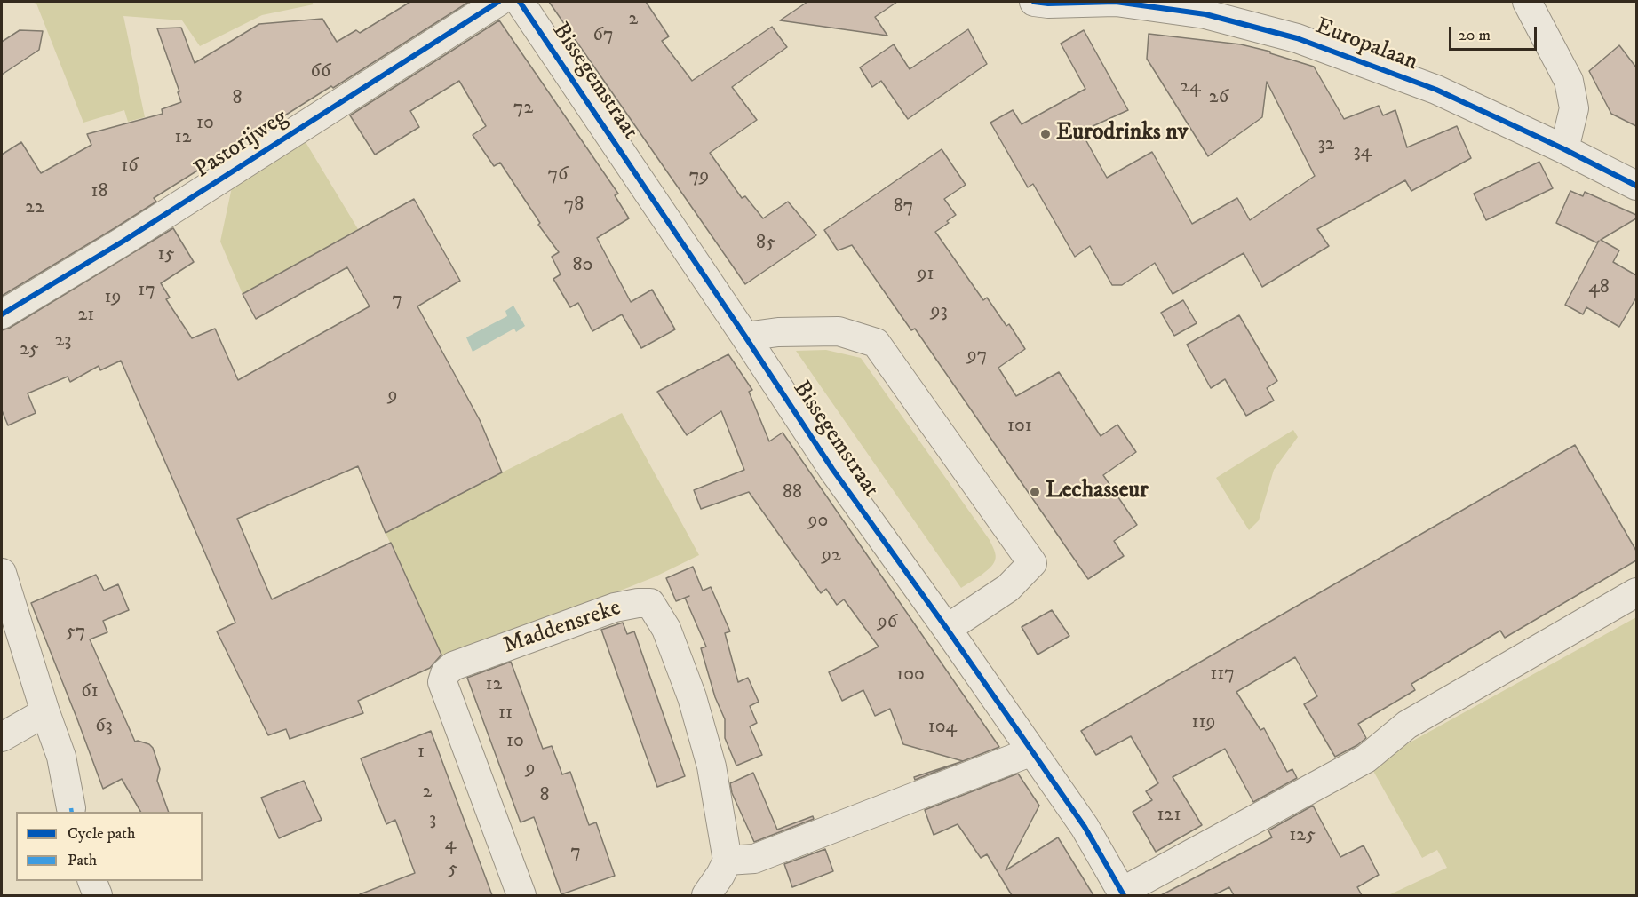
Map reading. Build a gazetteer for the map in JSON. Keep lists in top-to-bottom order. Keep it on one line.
{"streets":{"street":["Europalaan","Bissegemstraat","Pastorijweg","Maddensreke"]},"places":["Eurodrinks nv","Lechasseur"],"house_numbers":["2","67","66","24","26","8","72","10","12","32","34","16","76","79","18","78","87","22","85","15","80","91","48","17","19","7","93","21","23","25","97","9","101","88","90","92","96","57","117","100","12","61","11","119","63","104","10","1","9","2","8","121","3","125","4","7","5"],"legend":["Cycle path","Path"],"scale_bar":"20 m"}
